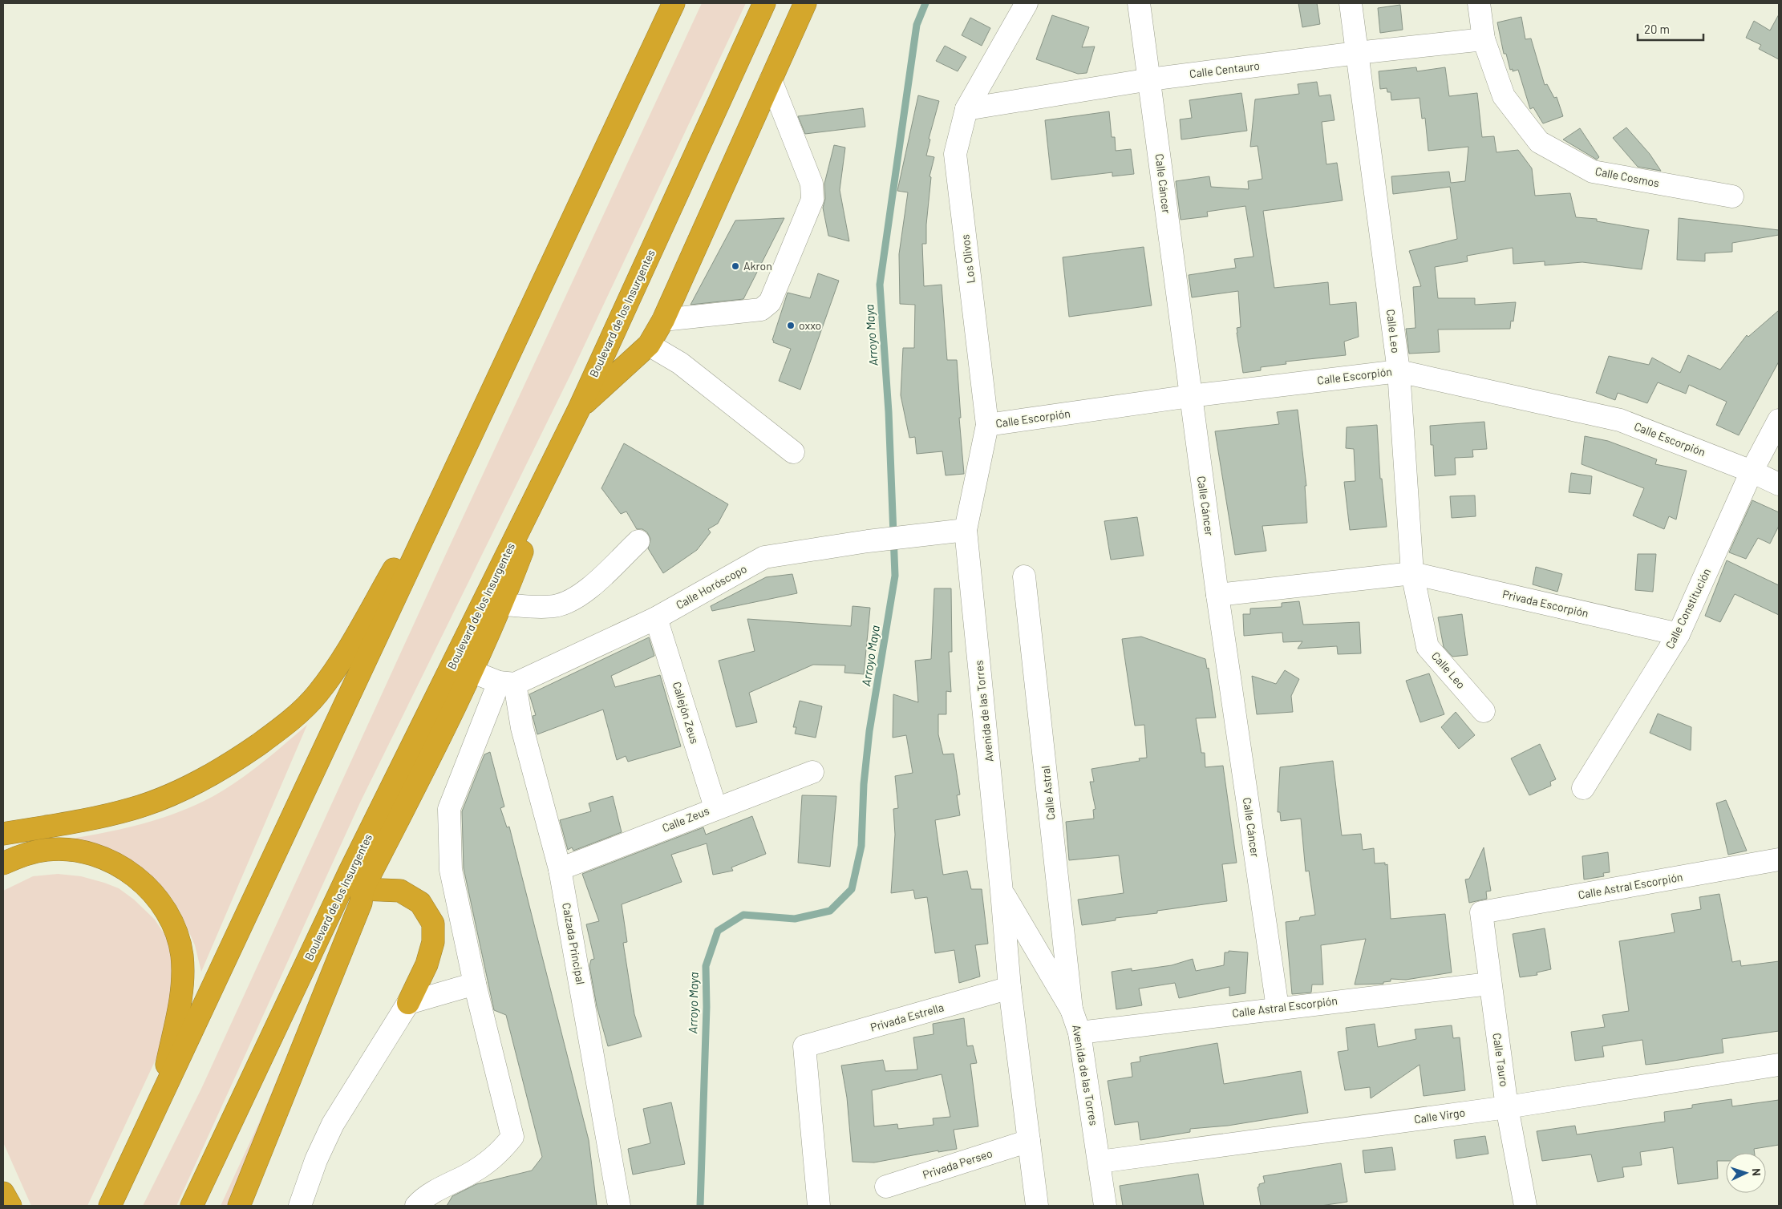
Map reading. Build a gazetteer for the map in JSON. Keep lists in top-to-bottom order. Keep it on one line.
{"streets":{"highway":["Boulevard de los Insurgentes"],"street":["Calle Centauro","Calle Cosmos","Calle Cáncer","Los Olivos","Calle Leo","Calle Escorpión","Calle Horóscopo","Privada Escorpión","Calle Constitución","Avenida de las Torres","Callejón Zeus","Calle Astral","Calle Zeus","Calle Astral Escorpión","Calzada Principal","Privada Estrella","Calle Tauro","Calle Virgo","Privada Perseo"]},"crossings":[["Calle Centauro","Calle Cosmos"],["Calle Centauro","Calle Cáncer"],["Calle Centauro","Los Olivos"],["Calle Centauro","Calle Leo"],["Calle Cáncer","Calle Escorpión"],["Calle Cáncer","Calle Astral Escorpión"],["Los Olivos","Calle Escorpión"],["Los Olivos","Calle Horóscopo"],["Los Olivos","Avenida de las Torres"],["Calle Leo","Calle Escorpión"],["Calle Leo","Privada Escorpión"],["Calle Escorpión","Calle Constitución"],["Calle Horóscopo","Avenida de las Torres"],["Calle Horóscopo","Callejón Zeus"],["Calle Horóscopo","Calzada Principal"],["Privada Escorpión","Calle Constitución"],["Avenida de las Torres","Calle Astral"],["Avenida de las Torres","Calle Astral Escorpión"],["Avenida de las Torres","Privada Estrella"],["Avenida de las Torres","Calle Virgo"],["Avenida de las Torres","Privada Perseo"],["Callejón Zeus","Calle Zeus"],["Calle Zeus","Calzada Principal"],["Calle Astral Escorpión","Calle Tauro"],["Calle Tauro","Calle Virgo"]],"water":["Arroyo Maya"],"places":["Akron","oxxo"],"scale_bar":"20 m","north":"right"}
